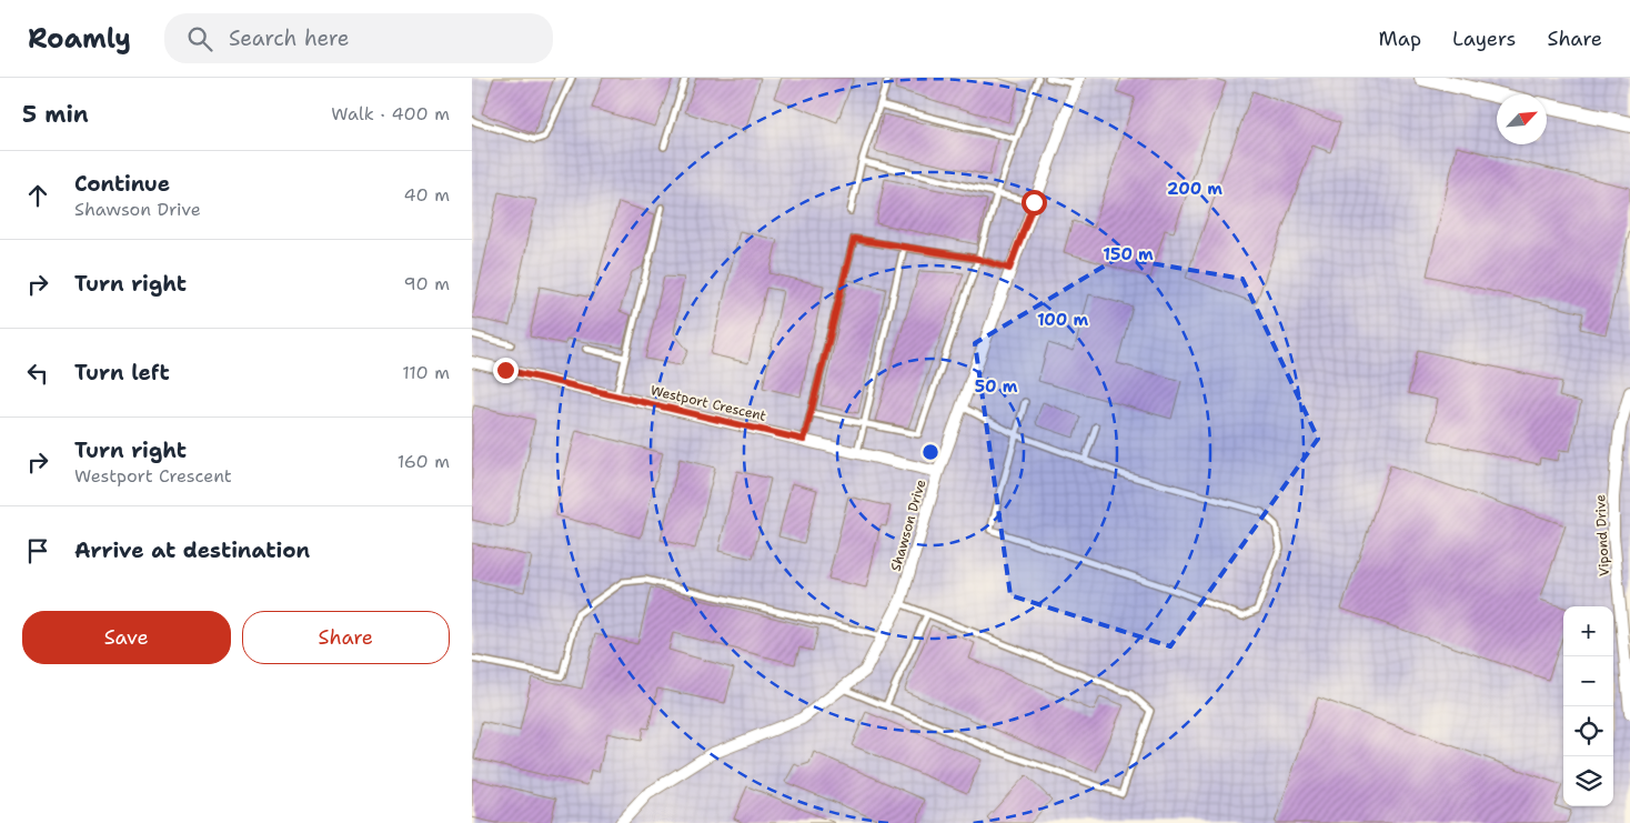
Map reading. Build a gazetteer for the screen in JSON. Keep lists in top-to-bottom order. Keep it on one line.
{"streets":{"street":["Westport Crescent","Shawson Drive","Vipond Drive"]},"crossings":[["Westport Crescent","Shawson Drive"]],"north":"top right","page":{"header":"Roamly","search":"Search here","nav":["Map","Layers","Share"],"heading":["5 min","Walk · 400 m"],"list":[["Continue","Shawson Drive","40 m"],["Turn right","90 m"],["Turn left","110 m"],["Turn right","Westport Crescent","160 m"],"Arrive at destination"],"buttons":["Save","Share"],"map_buttons":["+","−"]},"rings":["200 m","150 m","100 m","50 m"]}
